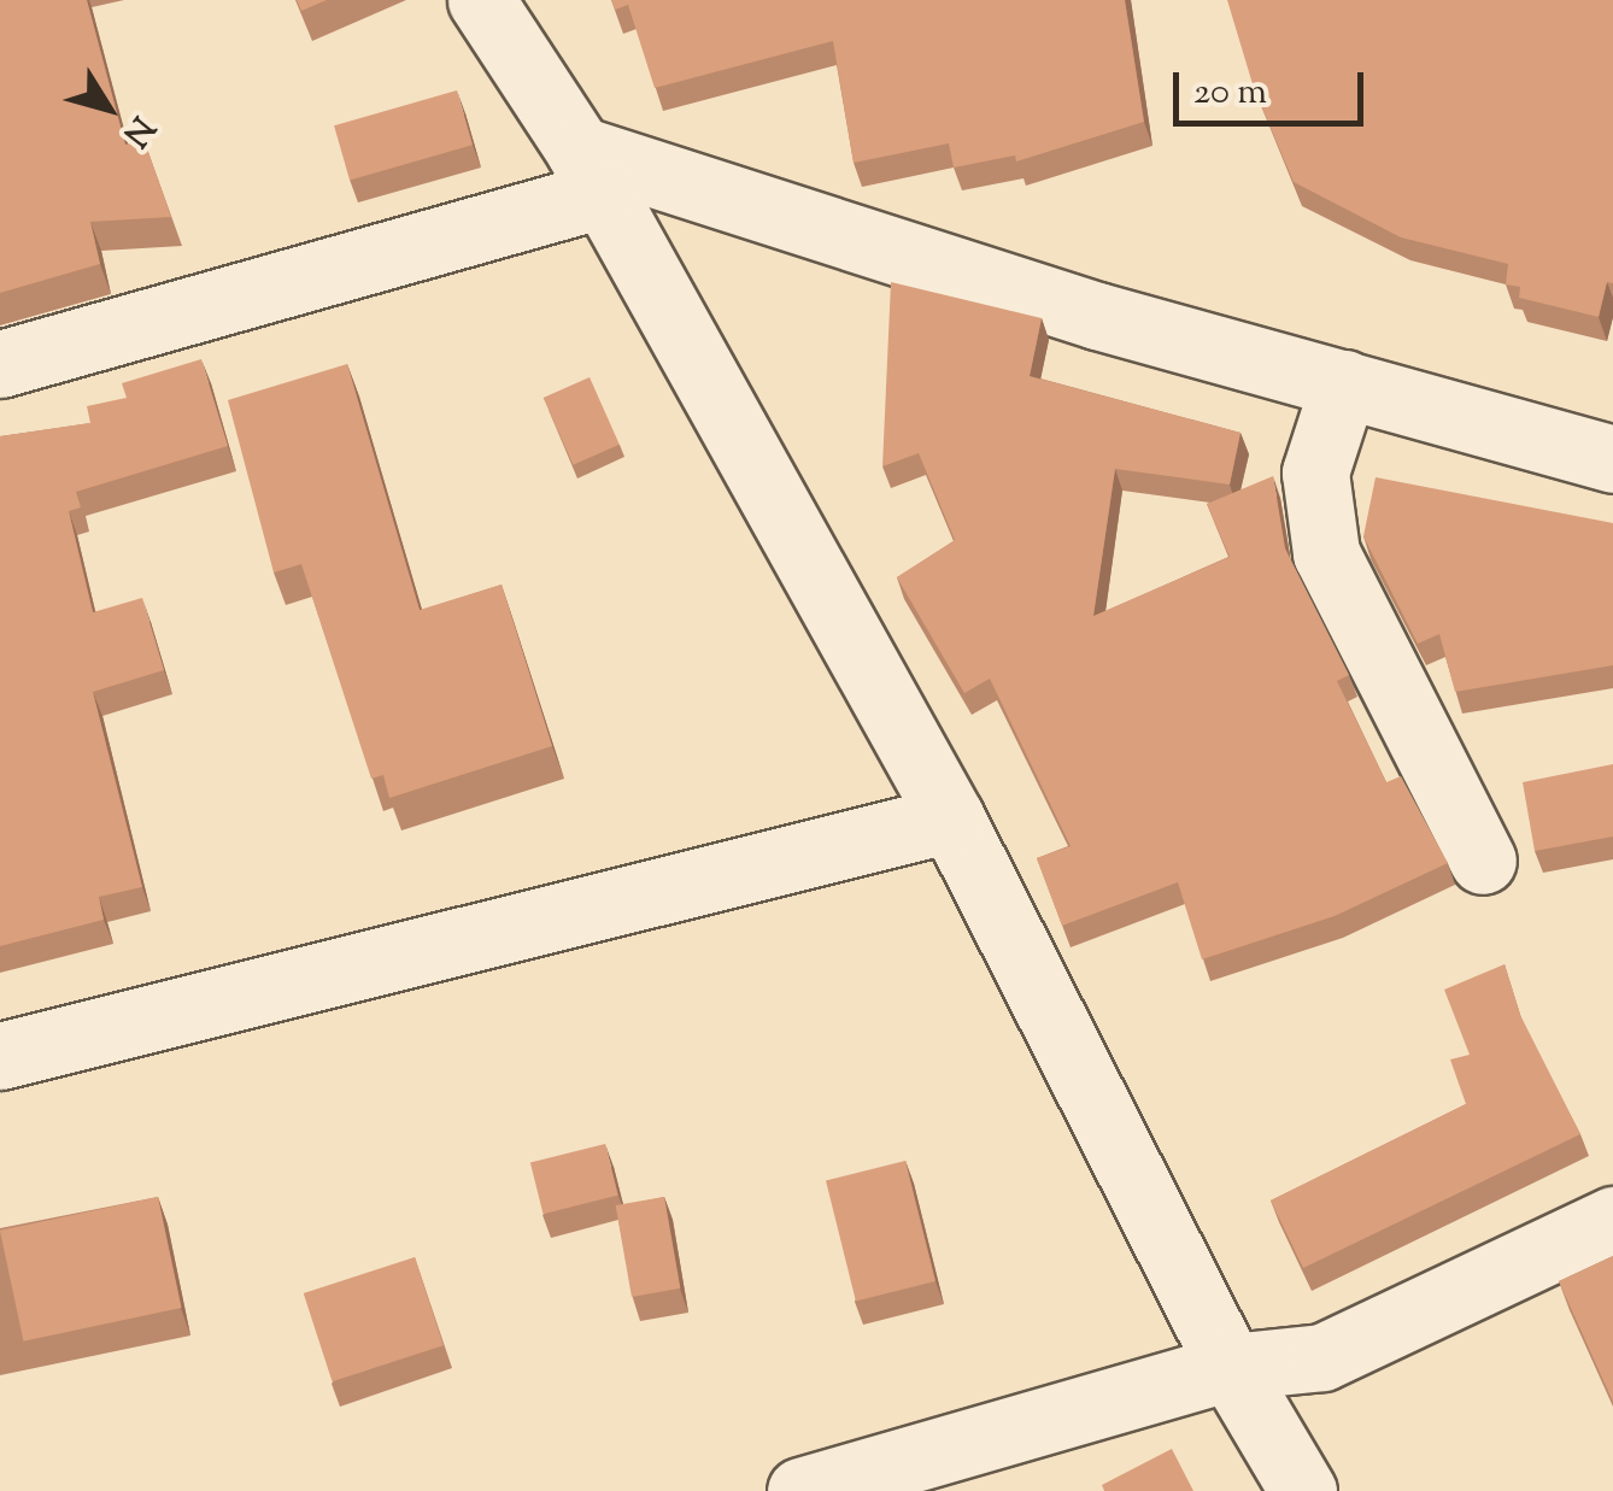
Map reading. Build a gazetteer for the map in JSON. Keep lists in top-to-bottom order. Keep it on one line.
{"scale_bar":"20 m","north":"bottom right"}
